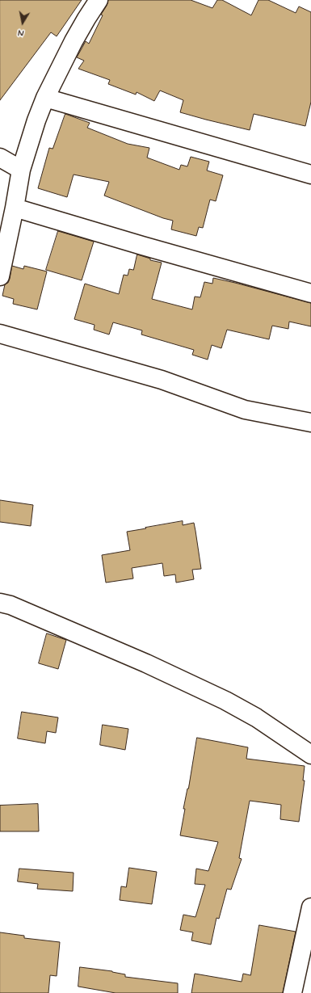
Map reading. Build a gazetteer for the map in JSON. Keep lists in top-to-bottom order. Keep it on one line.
{"north":"bottom"}
